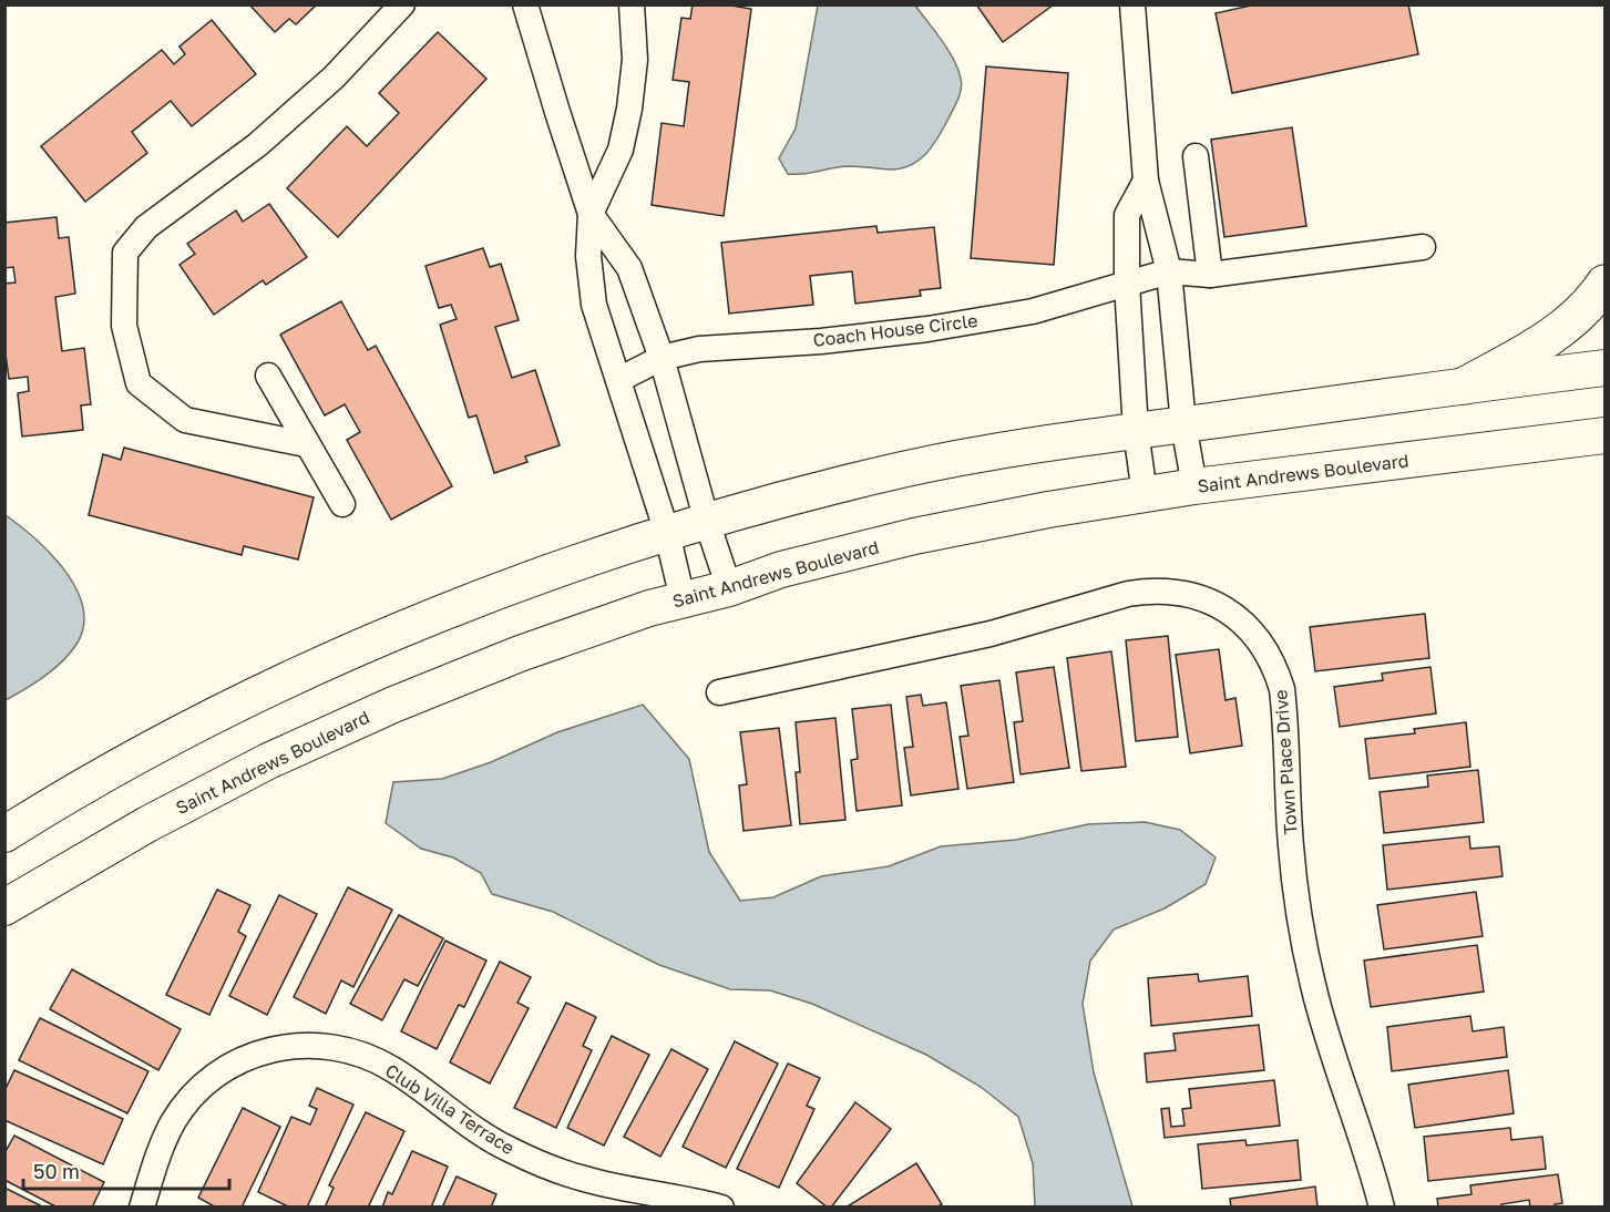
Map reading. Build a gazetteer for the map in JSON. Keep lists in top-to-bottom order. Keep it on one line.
{"streets":{"street":["Coach House Circle","Saint Andrews Boulevard","Town Place Drive","Club Villa Terrace"]},"scale_bar":"50 m"}
